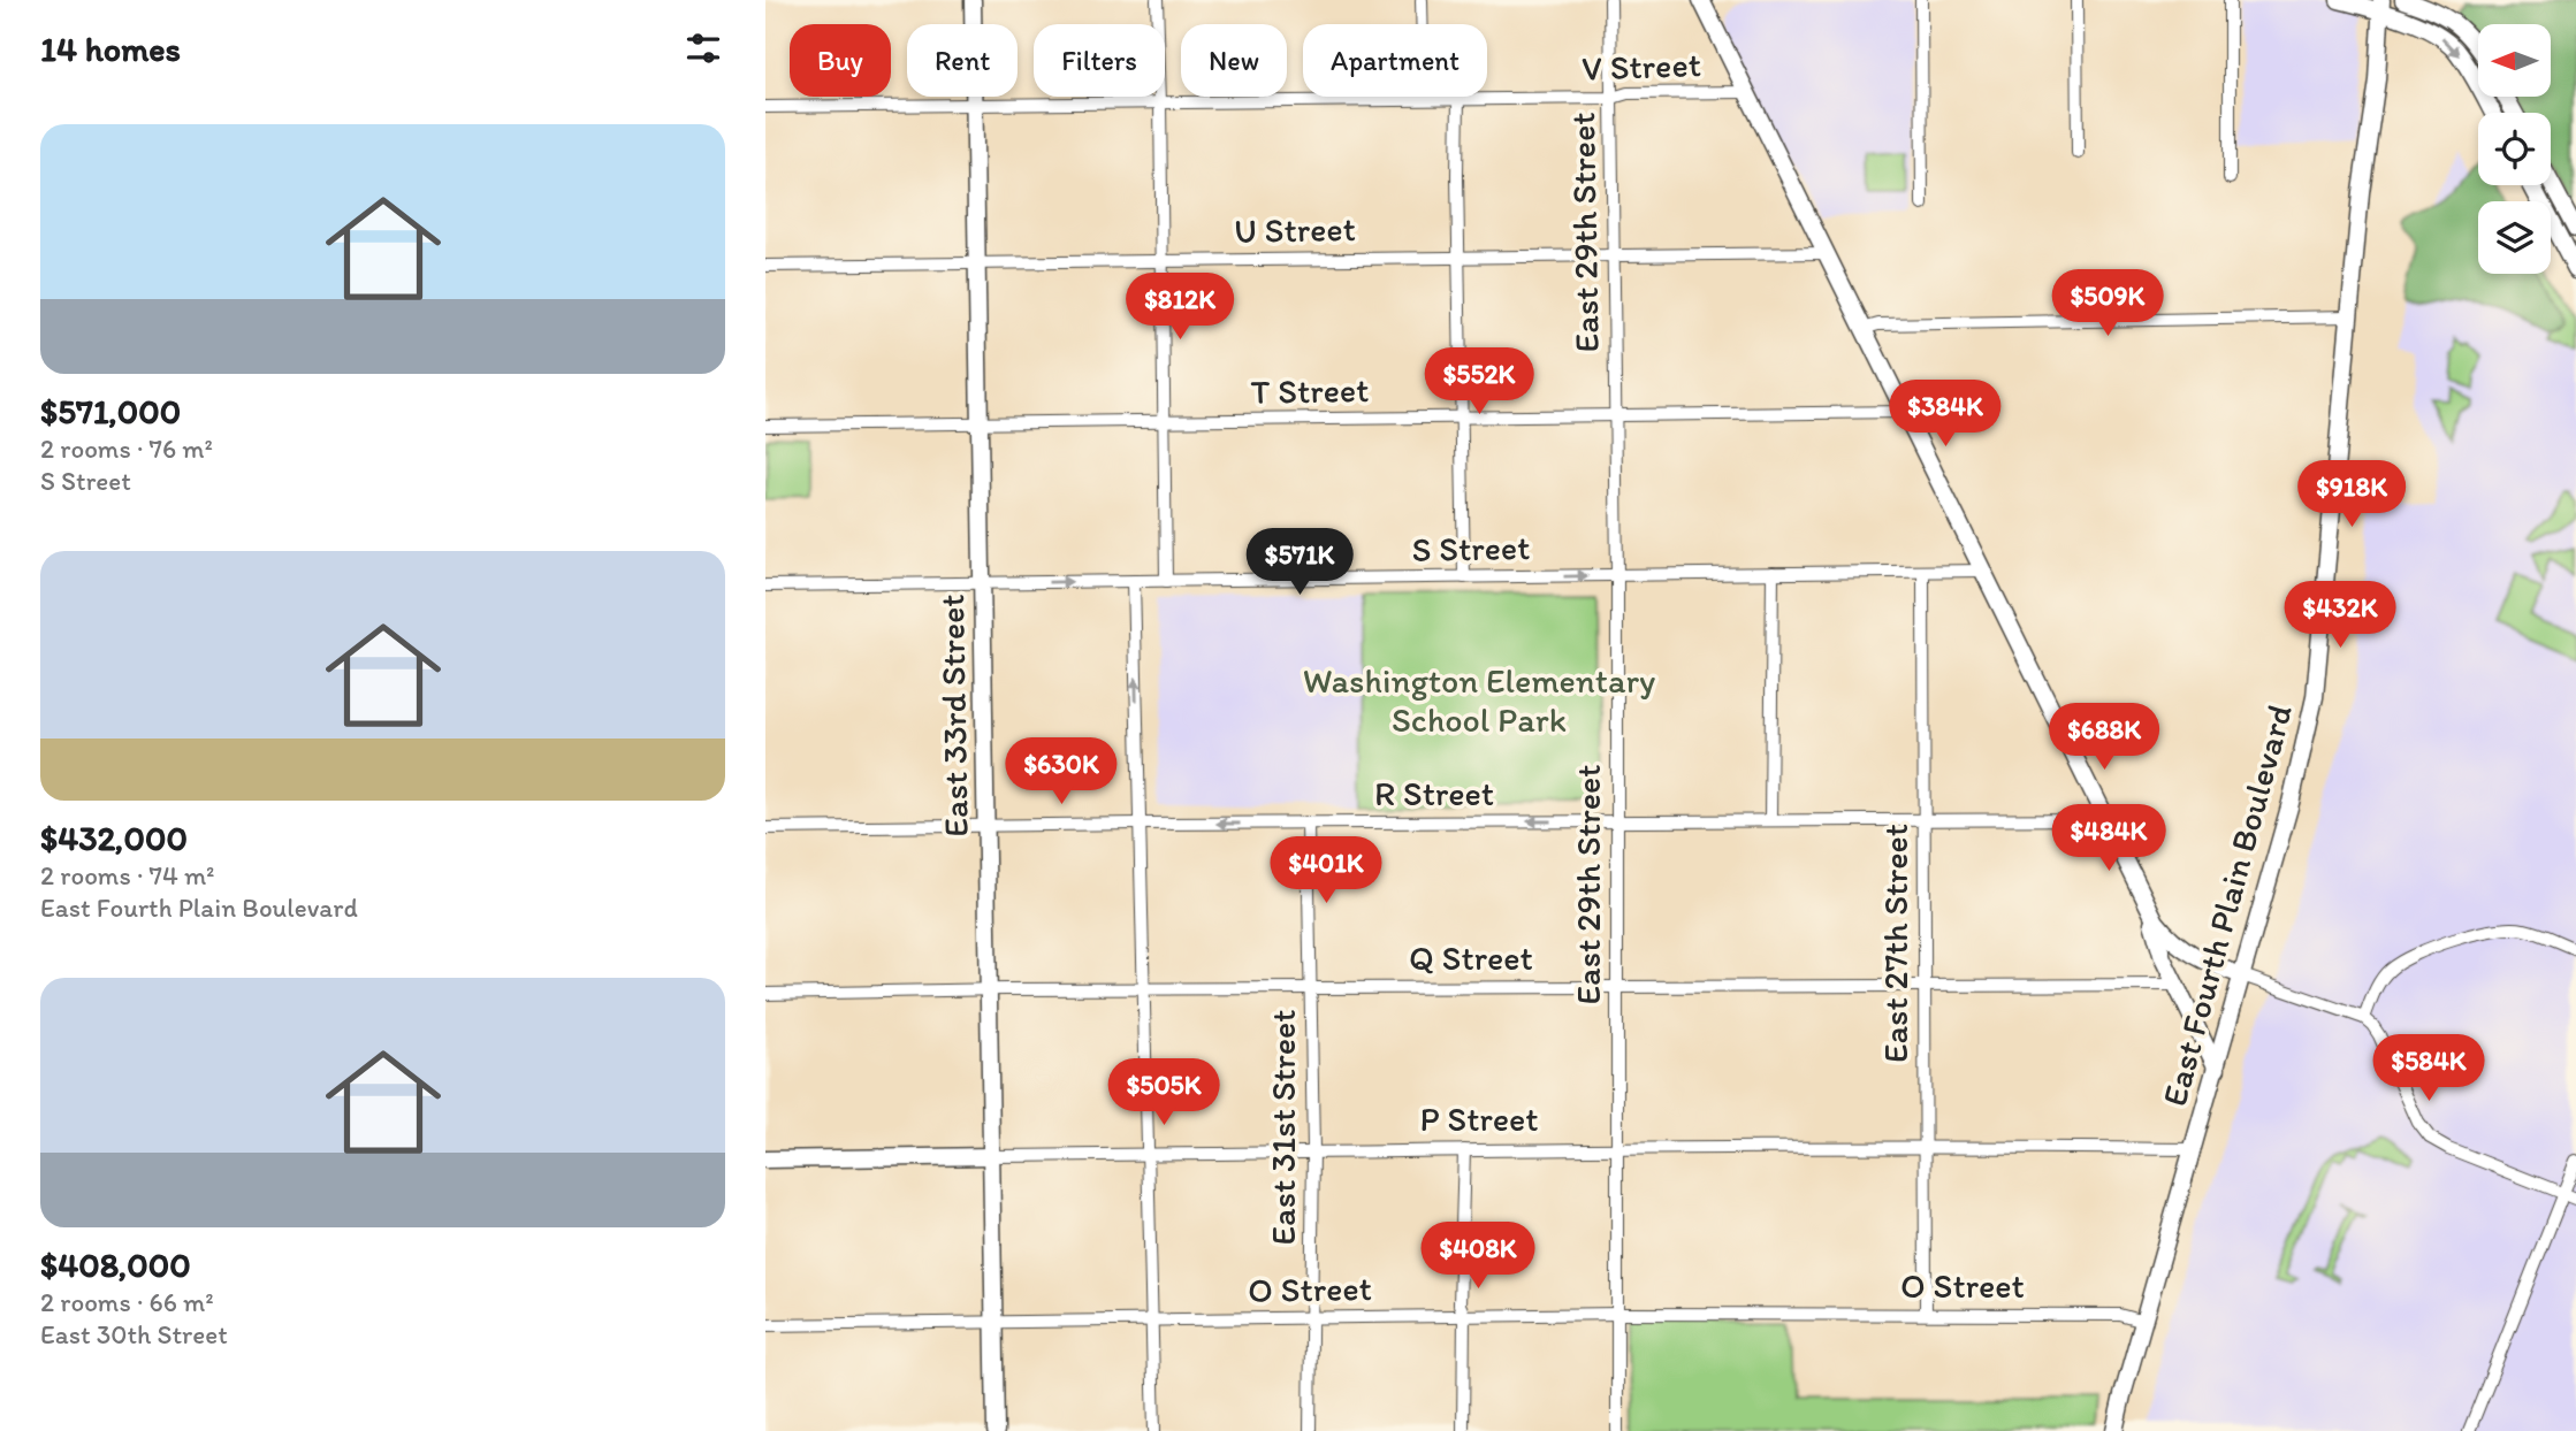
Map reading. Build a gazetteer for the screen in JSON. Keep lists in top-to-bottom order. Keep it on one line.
{"streets":{"street":["V Street","U Street","East 29th Street","T Street","S Street","East 33rd Street","R Street","East Fourth Plain Boulevard","East 27th Street","Q Street","P Street","East 31st Street","O Street"]},"crossings":[["V Street","East 29th Street"],["V Street","East 33rd Street"],["U Street","East 29th Street"],["U Street","East 33rd Street"],["East 29th Street","T Street"],["East 29th Street","S Street"],["East 29th Street","R Street"],["East 29th Street","Q Street"],["East 29th Street","P Street"],["East 29th Street","O Street"],["T Street","East 33rd Street"],["S Street","East 33rd Street"],["S Street","East 27th Street"],["East 33rd Street","R Street"],["East 33rd Street","Q Street"],["East 33rd Street","P Street"],["East 33rd Street","O Street"],["R Street","East 27th Street"],["R Street","East 31st Street"],["East Fourth Plain Boulevard","P Street"],["East Fourth Plain Boulevard","O Street"],["East 27th Street","Q Street"],["East 27th Street","P Street"],["East 27th Street","O Street"],["Q Street","East 31st Street"],["P Street","East 31st Street"],["East 31st Street","O Street"]],"one_way":["R Street"],"parks":["Washington Elementary School Park"],"north":"left","page":{"heading":"14 homes","chip":["Buy","Rent","Filters","New","Apartment"],"list":[{"name":"$571,000","note":"2 rooms · 76 m² · S Street"},{"name":"$432,000","note":"2 rooms · 74 m² · East Fourth Plain Boulevard"},{"name":"$408,000","note":"2 rooms · 66 m² · East 30th Street"}],"price":["$509K","$812K","$552K","$384K","$918K","$571K","$432K","$688K","$630K","$484K","$401K","$584K","$505K","$408K"]}}
